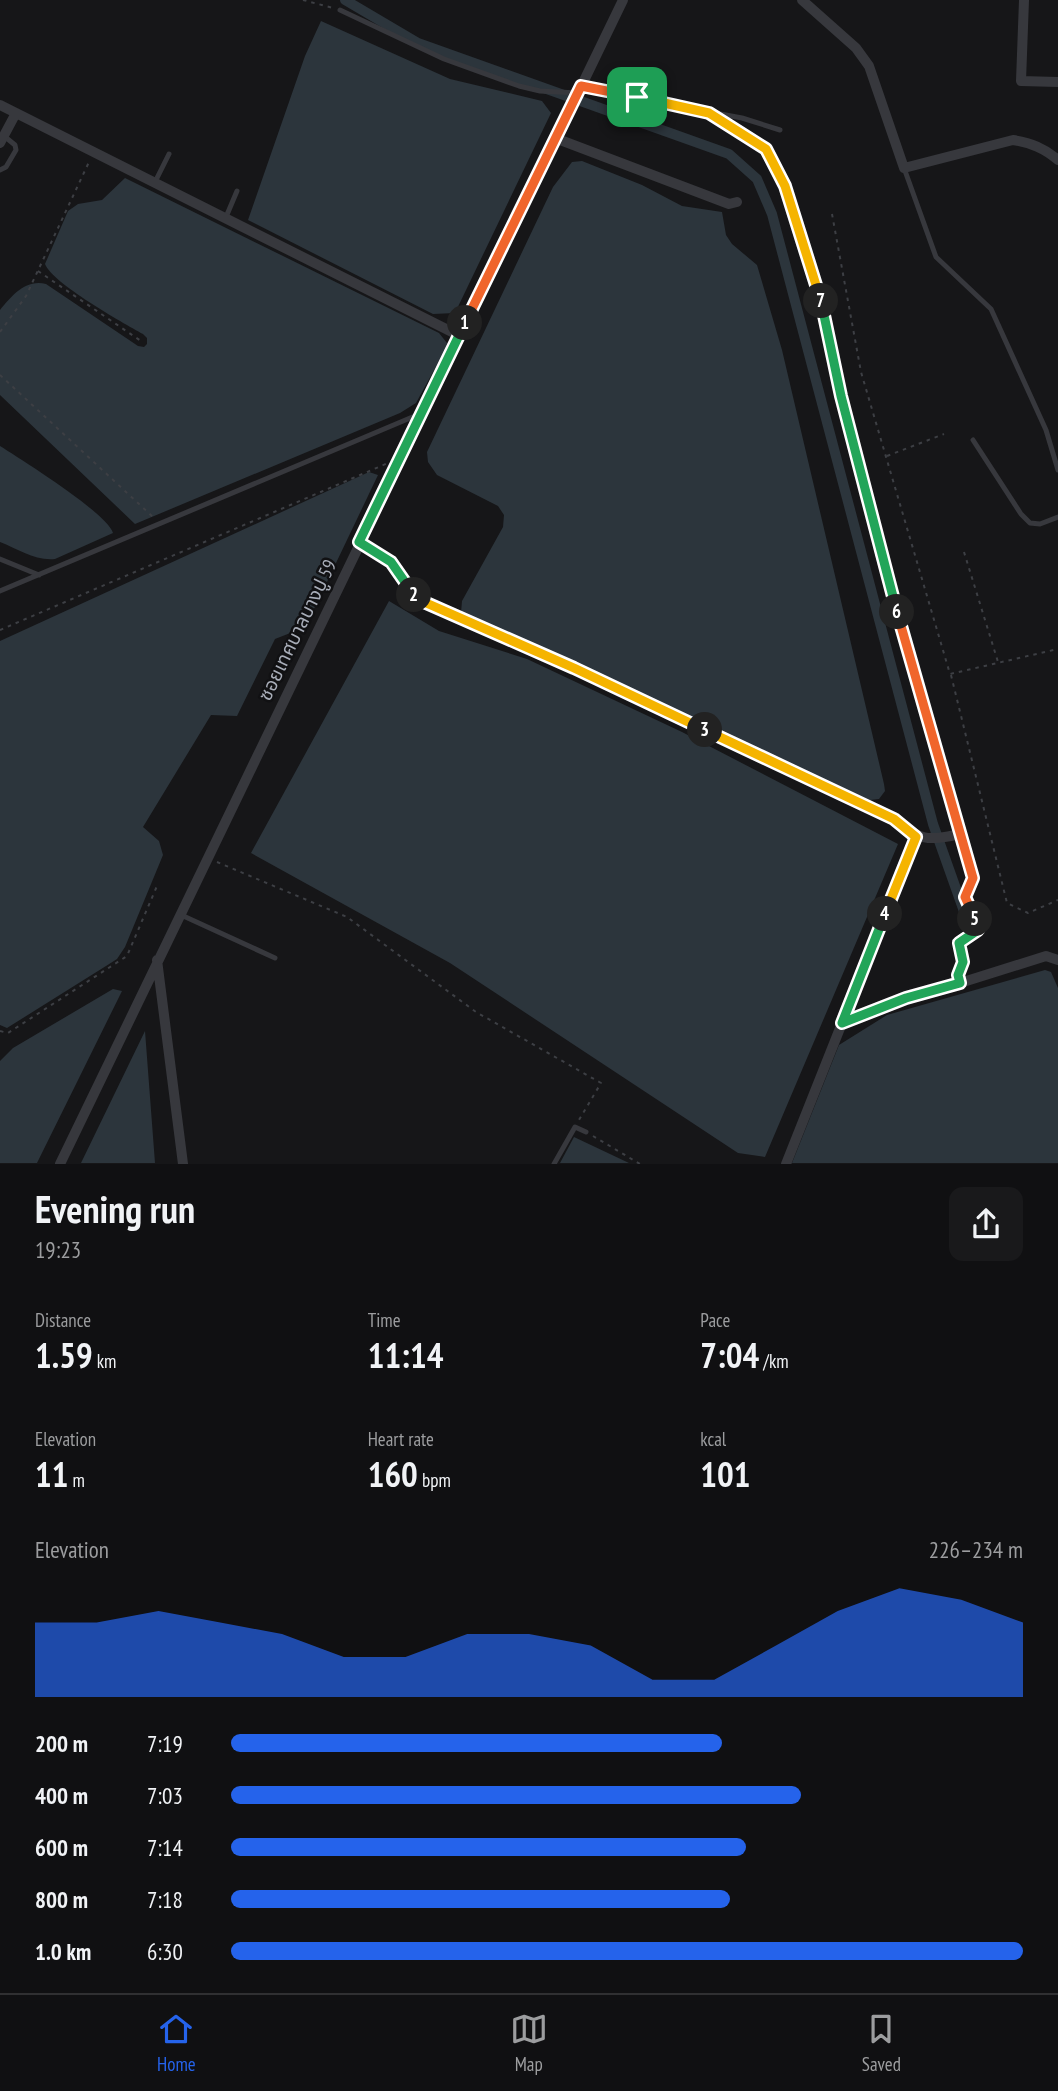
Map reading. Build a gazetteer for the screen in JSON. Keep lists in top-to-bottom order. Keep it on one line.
{"streets":{"street":["ซอยเทศบาลบางปู 59"]},"page":{"pins":["7","1","2","6","3","4","5"],"heading":["Evening run","19:23"],"stats":[["Distance","1.59 km"],["Time","11:14"],["Pace","7:04 /km"],["Elevation","11 m"],["Heart rate","160 bpm"],["kcal","101"]],"chart":["Elevation","226–234 m"],"list":[{"name":"200 m","note":"7:19"},{"name":"400 m","note":"7:03"},{"name":"600 m","note":"7:14"},{"name":"800 m","note":"7:18"},{"name":"1.0 km","note":"6:30"}],"tabs":["Home","Map","Saved"]}}
